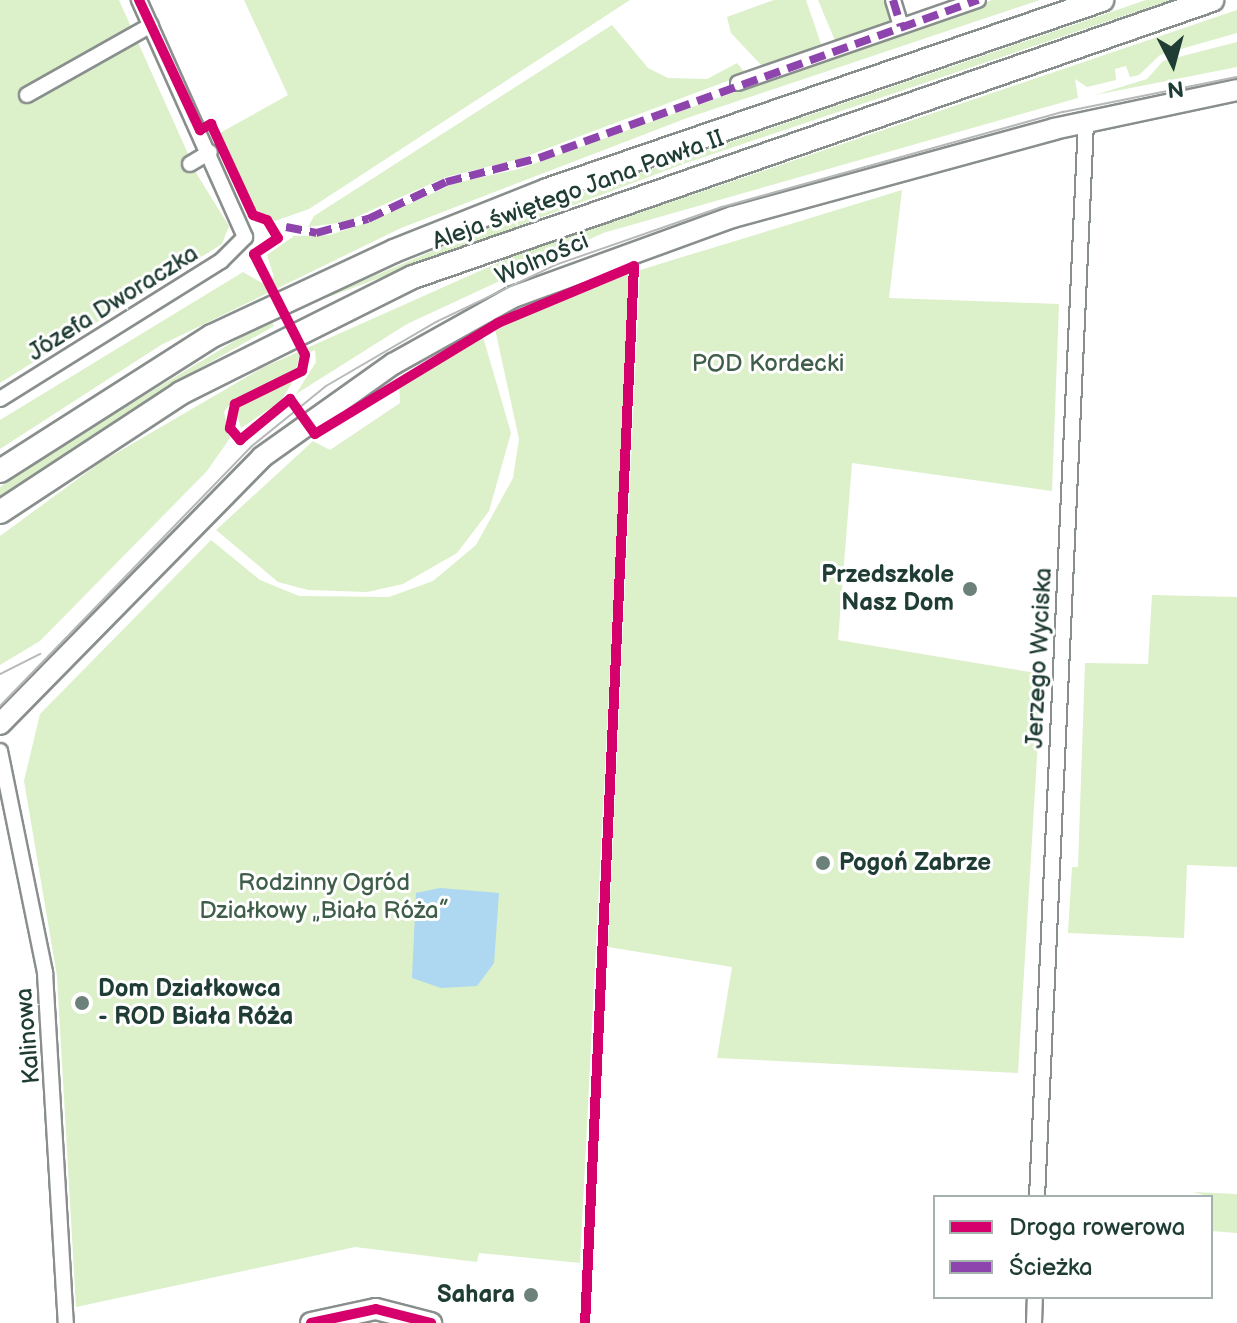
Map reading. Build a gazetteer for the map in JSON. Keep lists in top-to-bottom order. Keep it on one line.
{"streets":{"main road":["Aleja świętego Jana Pawła II"],"street":["Wolności","Józefa Dworaczka","Jerzego Wyciska","Kalinowa"]},"crossings":[["Wolności","Jerzego Wyciska"]],"parks":["POD Kordecki","Rodzinny Ogród Działkowy „Biała Róża”"],"places":["Przedszkole Nasz Dom","Pogoń Zabrze","Dom Działkowca - ROD Biała Róża","Sahara"],"legend":["Droga rowerowa","Ścieżka"],"north":"bottom"}
